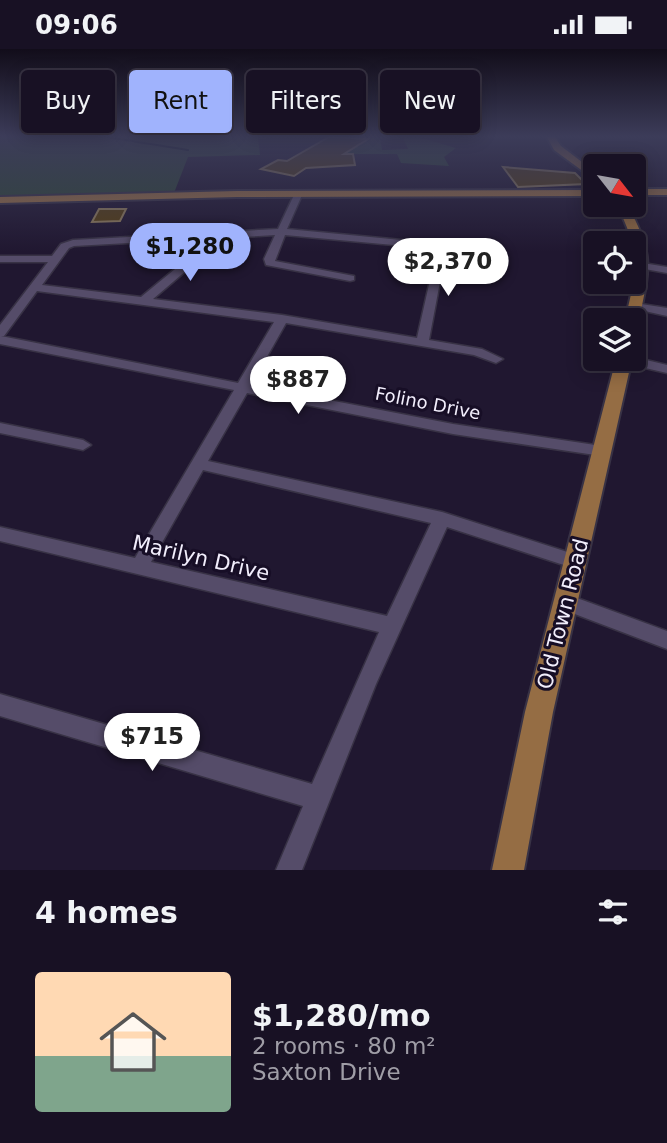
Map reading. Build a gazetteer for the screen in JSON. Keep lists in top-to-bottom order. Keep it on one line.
{"streets":{"main road":["Old Town Road"],"street":["Folino Drive","Marilyn Drive"]},"crossings":[["Folino Drive","Old Town Road"]],"north":"bottom right","page":{"status":"09:06","chip":["Buy","Rent","Filters","New"],"price":["$1,280","$2,370","$887","$715"],"heading":"4 homes","list":[{"name":"$1,280/mo","note":"2 rooms · 80 m² · Saxton Drive"}]}}
